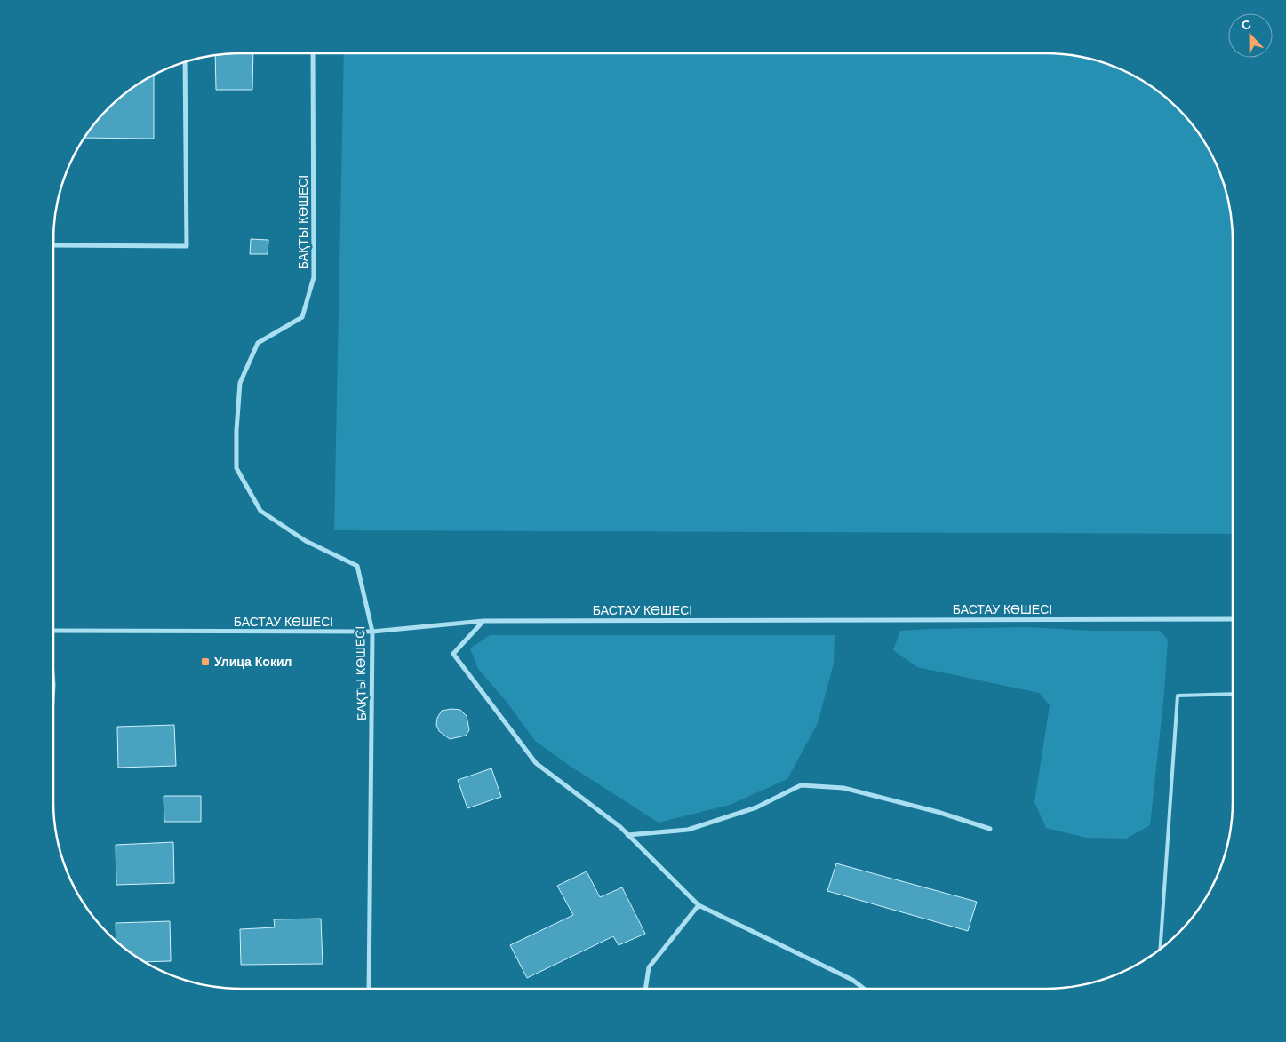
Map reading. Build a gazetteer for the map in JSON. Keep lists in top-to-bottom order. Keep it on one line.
{"streets":{"street":["БАҚТЫ КӨШЕСІ","БАСТАУ КӨШЕСІ"]},"crossings":[["БАҚТЫ КӨШЕСІ","БАСТАУ КӨШЕСІ"]],"places":{"transit":["Улица Кокил"]},"north":"top"}
